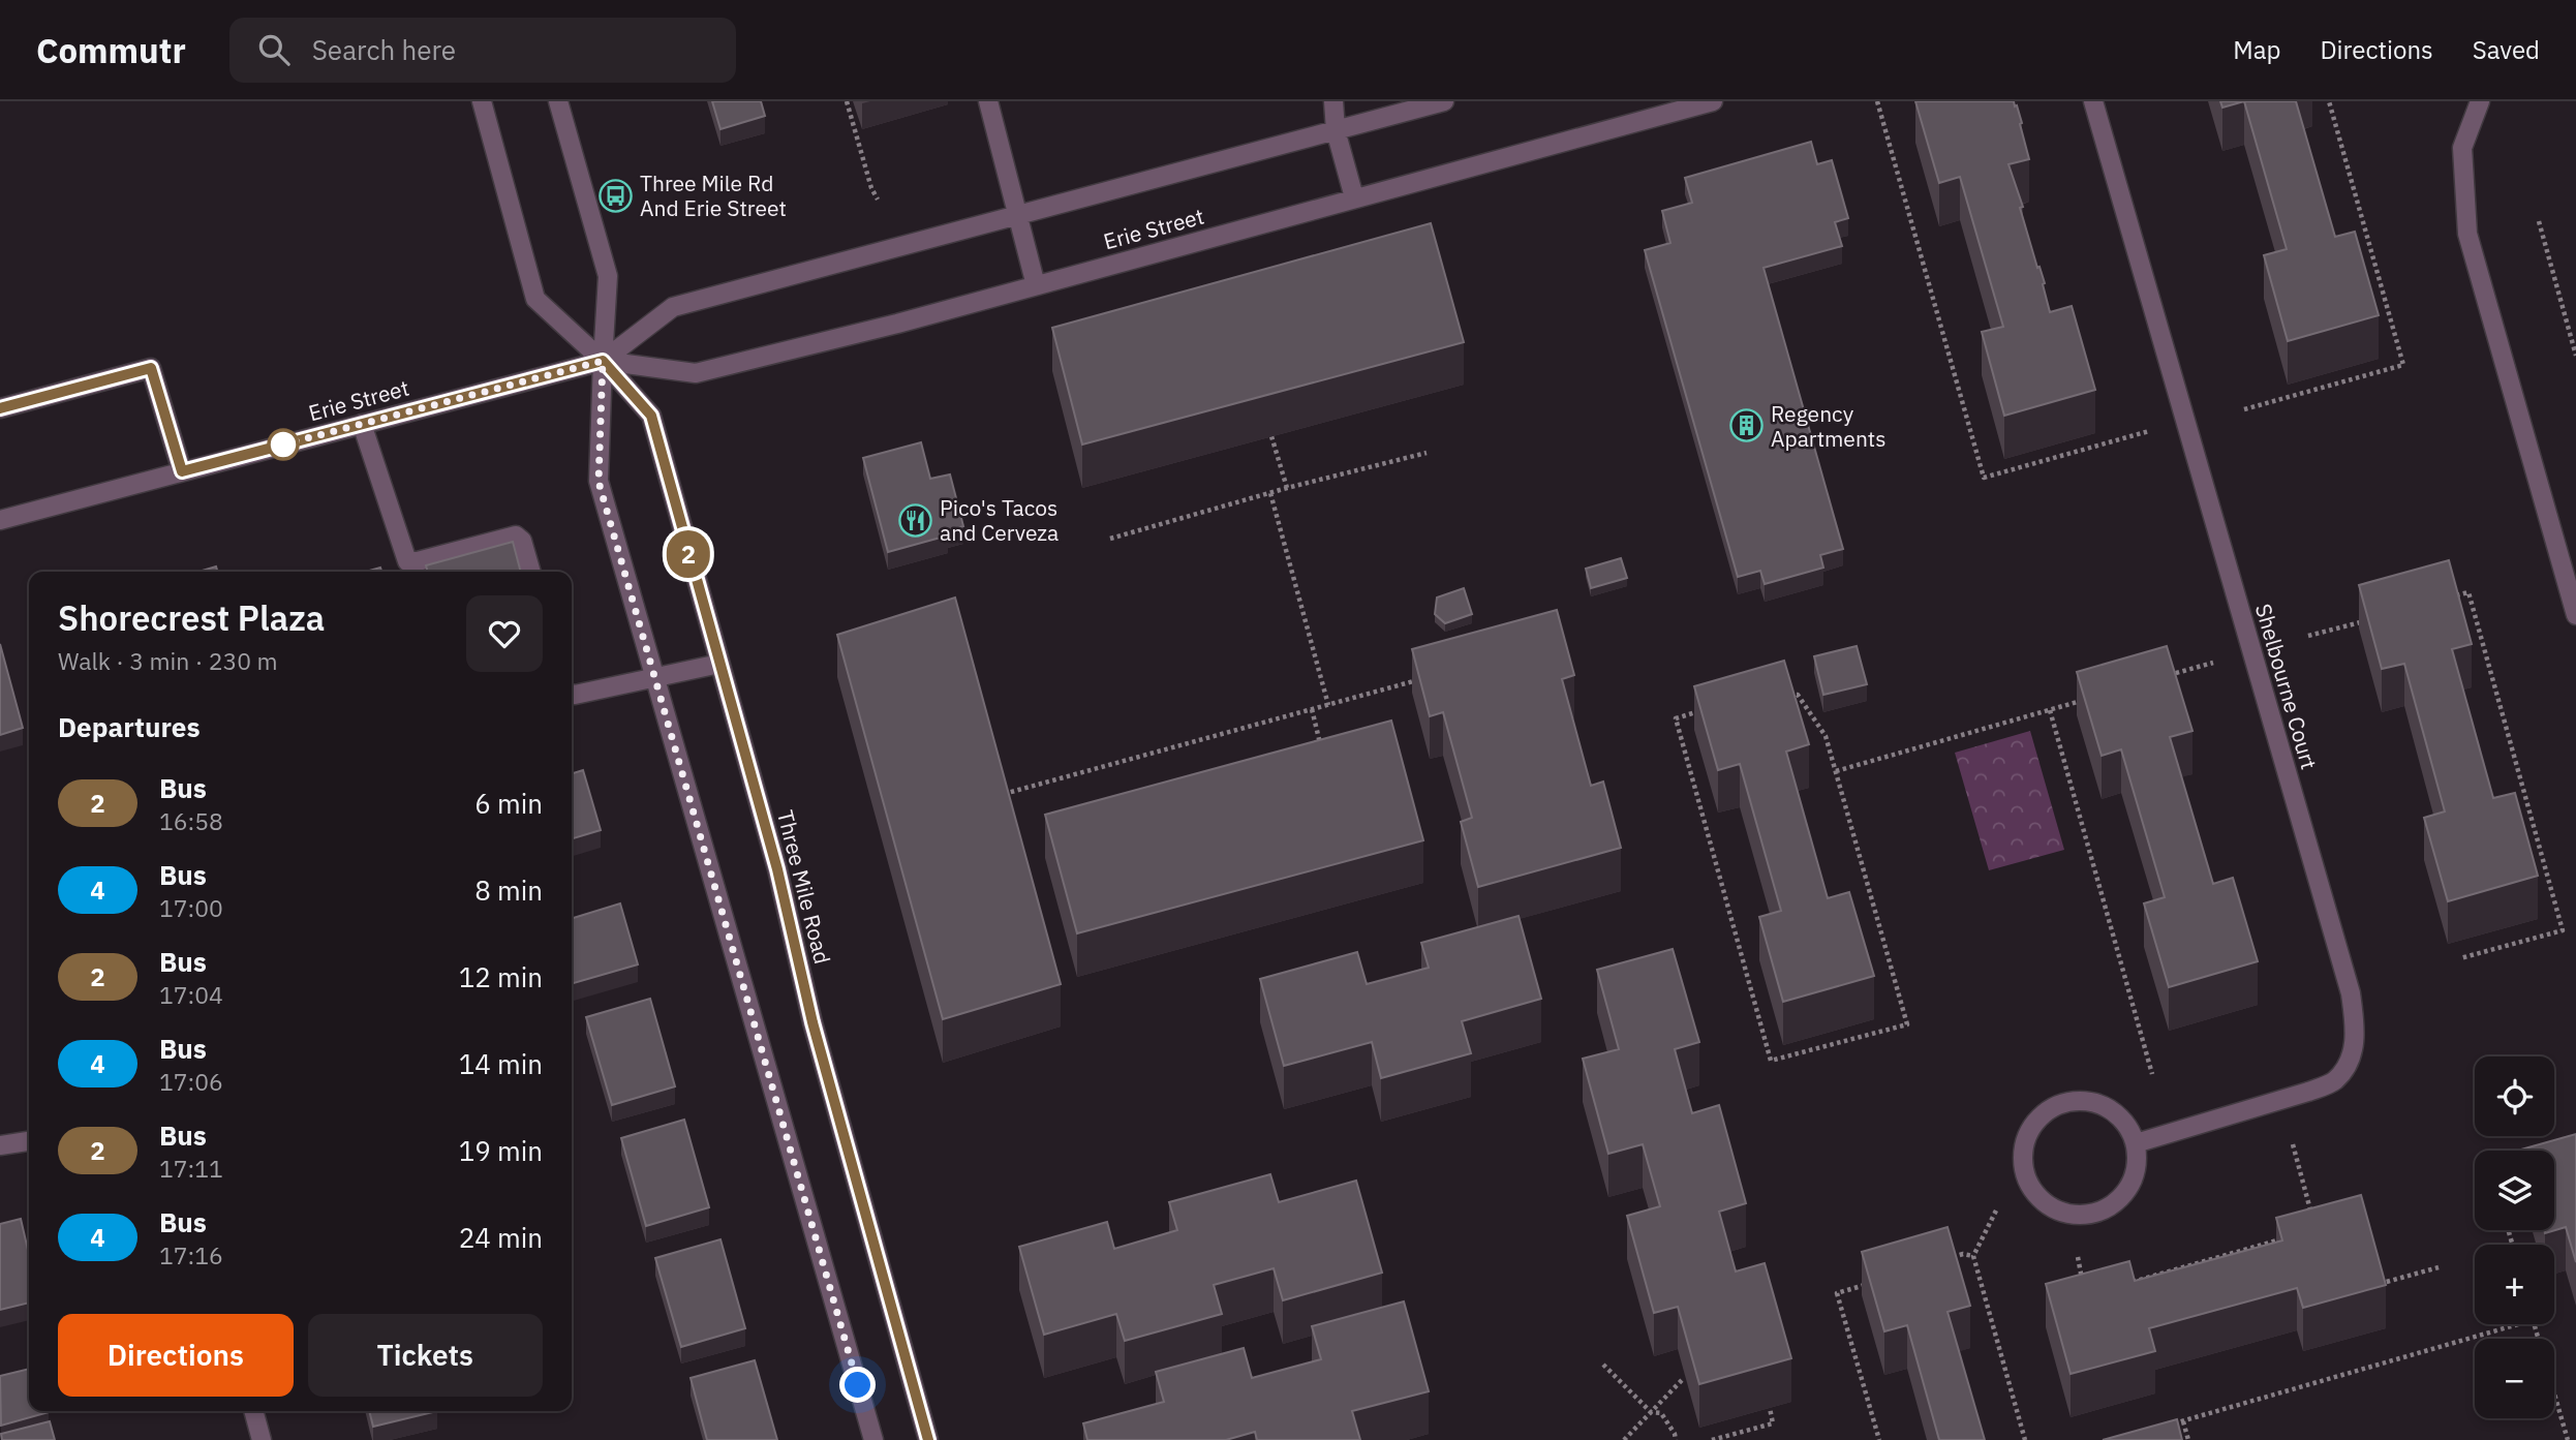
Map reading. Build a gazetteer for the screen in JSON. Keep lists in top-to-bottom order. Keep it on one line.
{"streets":{"street":["Erie Street","Shelbourne Court","Three Mile Road"]},"crossings":[["Erie Street","Three Mile Road"]],"places":{"bus stop":["Three Mile Rd And Erie Street"],"building":["Regency Apartments"],"restaurant":["Pico's Tacos and Cerveza"]},"lines":["bus line 2"],"page":{"header":"Commutr","search":"Search here","nav":["Map","Directions","Saved"],"on_map":"2","heading":[["Shorecrest Plaza","Walk · 3 min · 230 m"],"Departures"],"list":[{"mark":"2","name":"Bus","note":"16:58","value":"6 min"},{"mark":"4","name":"Bus","note":"17:00","value":"8 min"},{"mark":"2","name":"Bus","note":"17:04","value":"12 min"},{"mark":"4","name":"Bus","note":"17:06","value":"14 min"},{"mark":"2","name":"Bus","note":"17:11","value":"19 min"},{"mark":"4","name":"Bus","note":"17:16","value":"24 min"}],"map_buttons":["+","−"],"buttons":["Directions","Tickets"]}}
